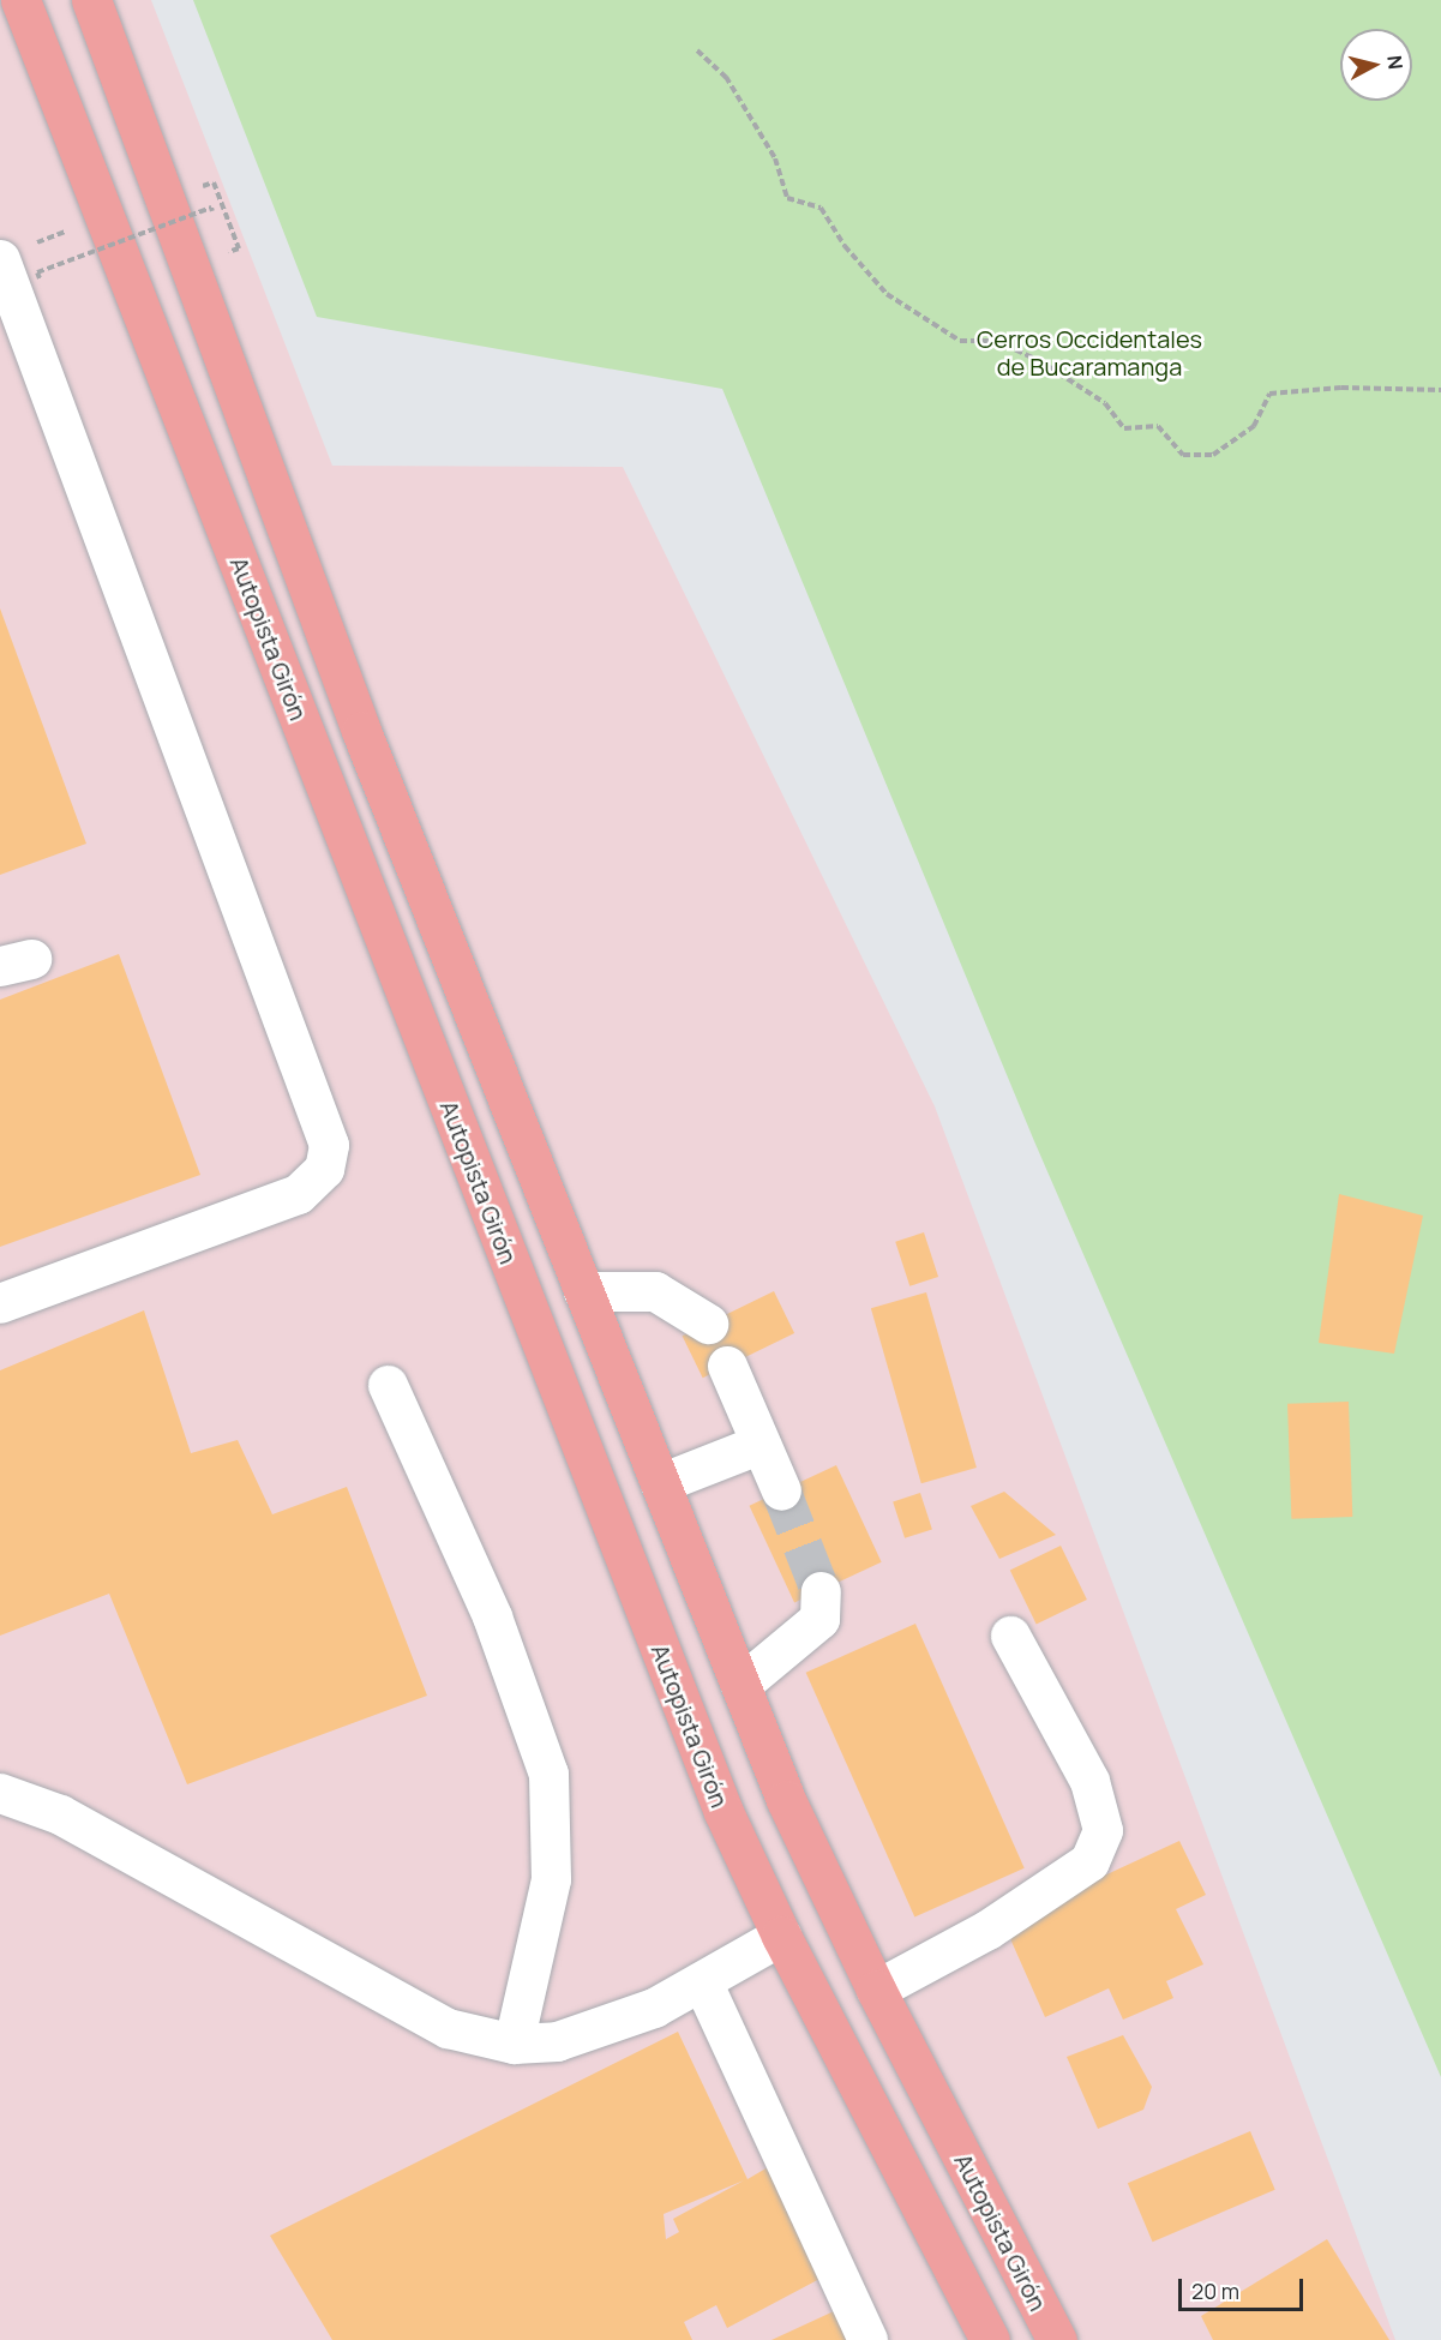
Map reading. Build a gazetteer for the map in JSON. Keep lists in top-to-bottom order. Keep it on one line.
{"streets":{"highway":["Autopista Girón"]},"parks":["Cerros Occidentales de Bucaramanga"],"scale_bar":"20 m","north":"right"}
